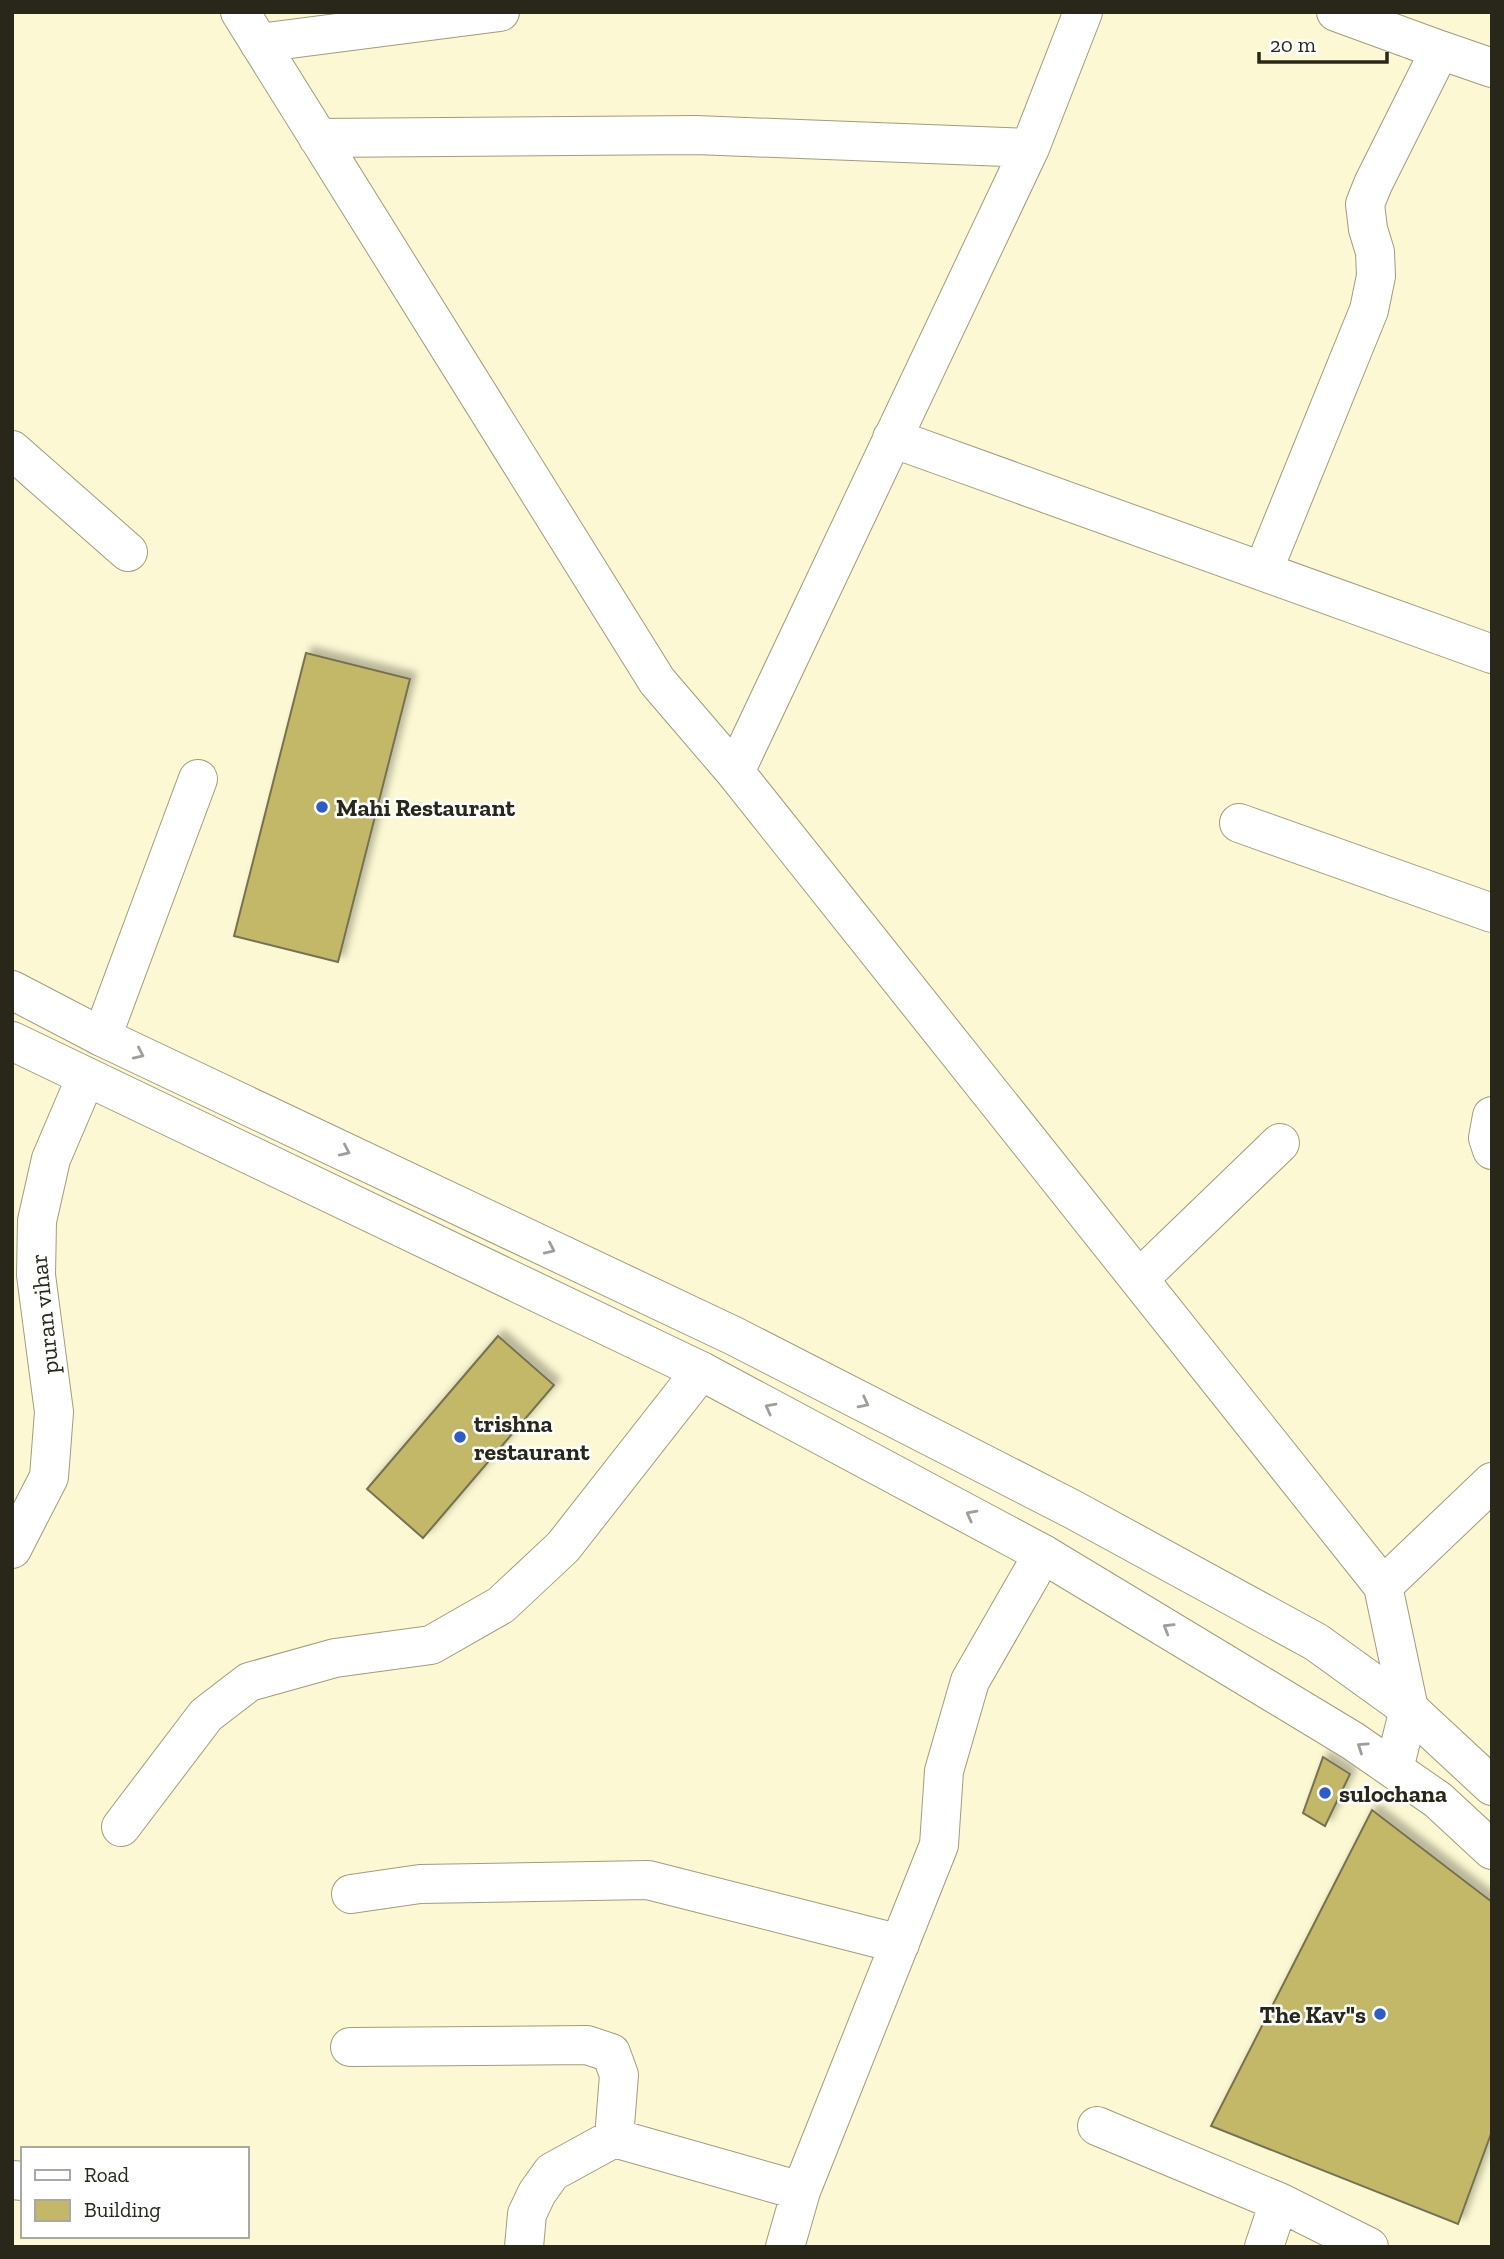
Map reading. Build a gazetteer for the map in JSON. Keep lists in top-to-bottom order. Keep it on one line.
{"streets":{"street":["puran vihar"]},"places":["Mahi Restaurant","trishna restaurant","sulochana","The Kav\"s"],"legend":["Road","Building"],"scale_bar":"20 m"}
